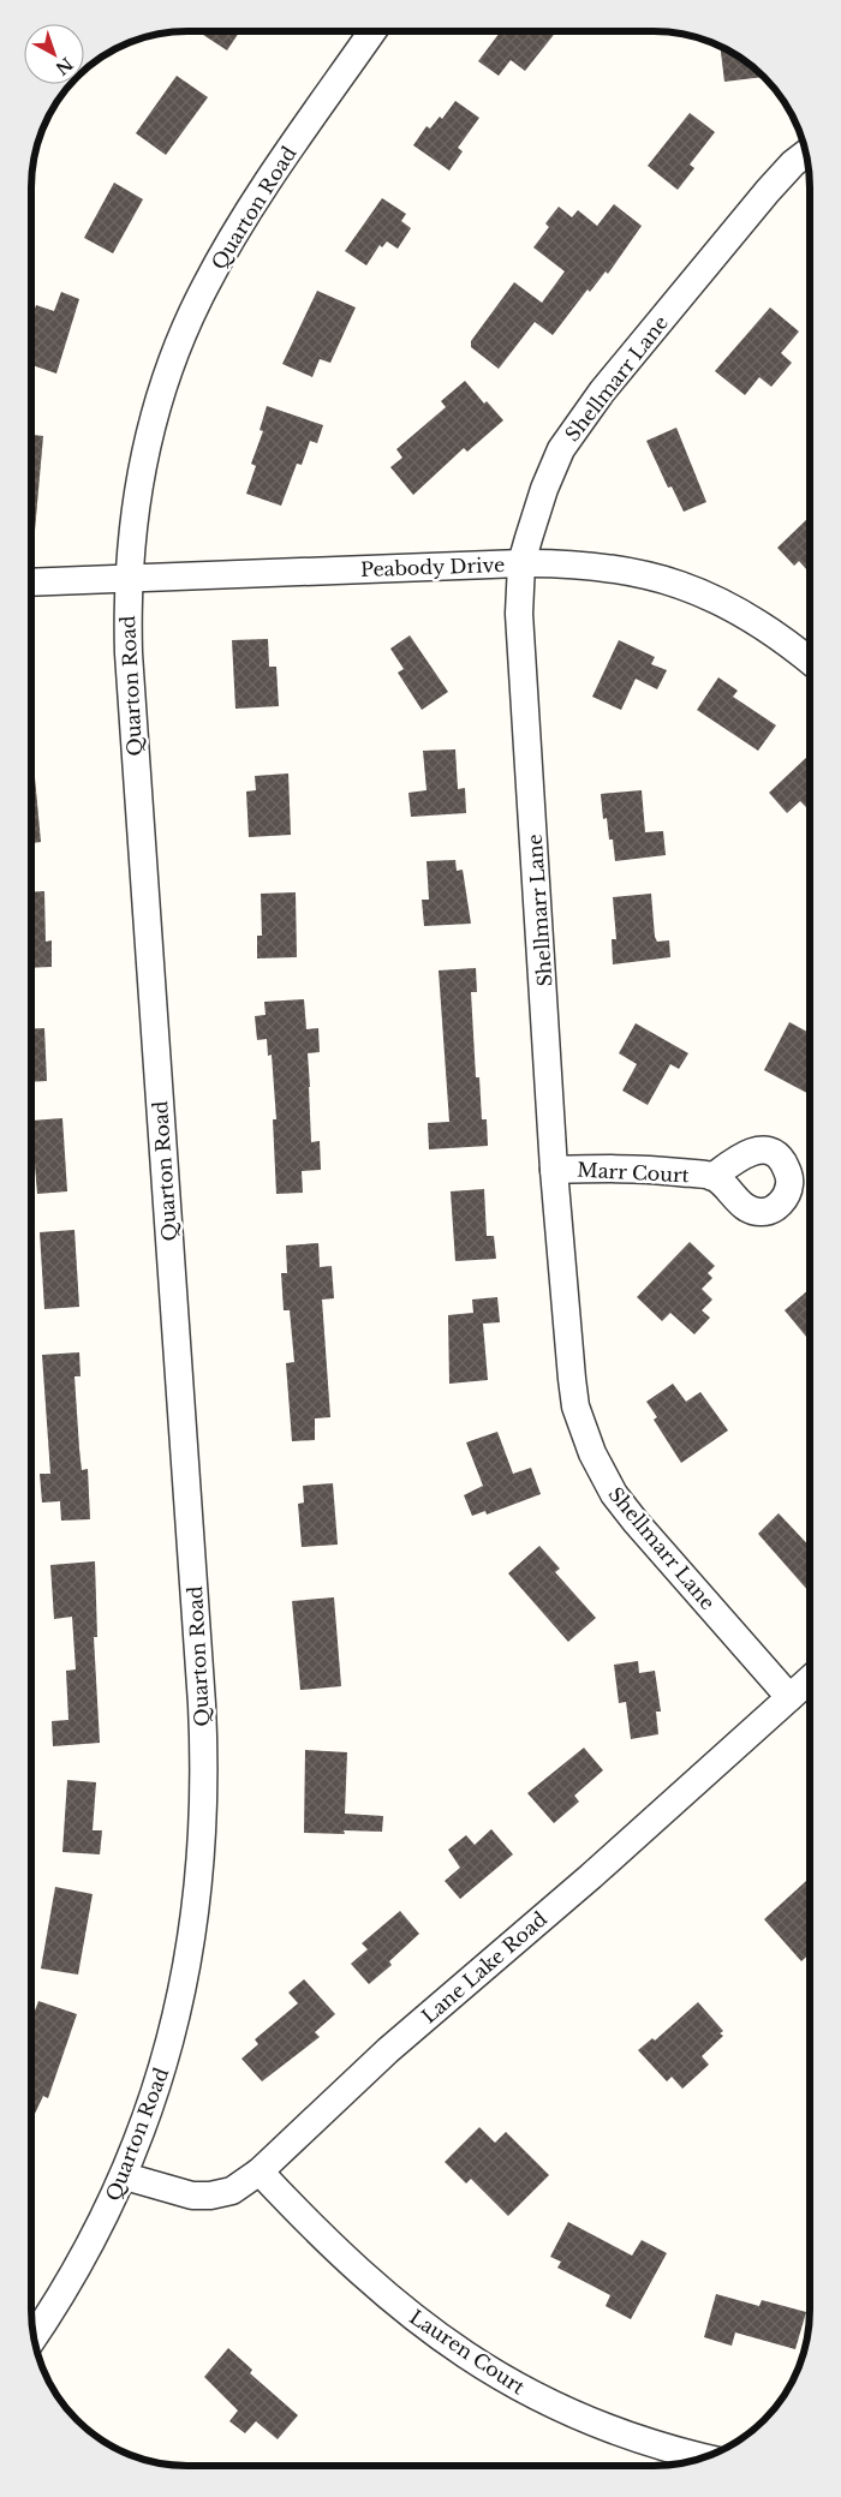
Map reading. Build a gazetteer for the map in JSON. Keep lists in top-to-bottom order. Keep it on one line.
{"streets":{"street":["Quarton Road","Shellmarr Lane","Peabody Drive","Marr Court","Lane Lake Road","Lauren Court"]},"crossings":[["Quarton Road","Peabody Drive"],["Quarton Road","Lane Lake Road"],["Shellmarr Lane","Peabody Drive"],["Shellmarr Lane","Marr Court"],["Shellmarr Lane","Lane Lake Road"],["Lane Lake Road","Lauren Court"]],"north":"bottom right"}
